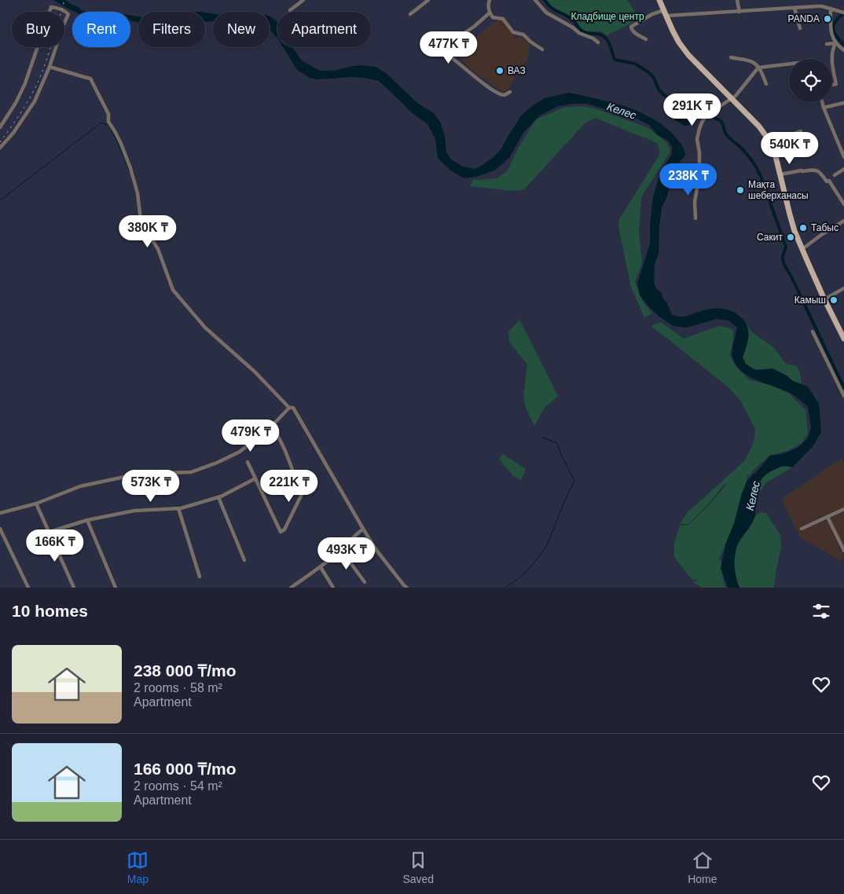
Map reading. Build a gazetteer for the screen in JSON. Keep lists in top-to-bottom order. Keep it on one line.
{"water":["Келес"],"parks":["Кладбище центр"],"places":["PANDA","ВАЗ","Мақта шеберханасы","Табыс","Сакит","Камыш"],"page":{"chip":["Buy","Rent","Filters","New","Apartment"],"price":["477K ₸","291K ₸","540K ₸","238K ₸","380K ₸","479K ₸","573K ₸","221K ₸","166K ₸","493K ₸"],"heading":"10 homes","list":[{"name":"238 000 ₸/mo","note":"2 rooms · 58 m² · Apartment"},{"name":"166 000 ₸/mo","note":"2 rooms · 54 m² · Apartment"}],"tabs":["Map","Saved","Home"]}}
